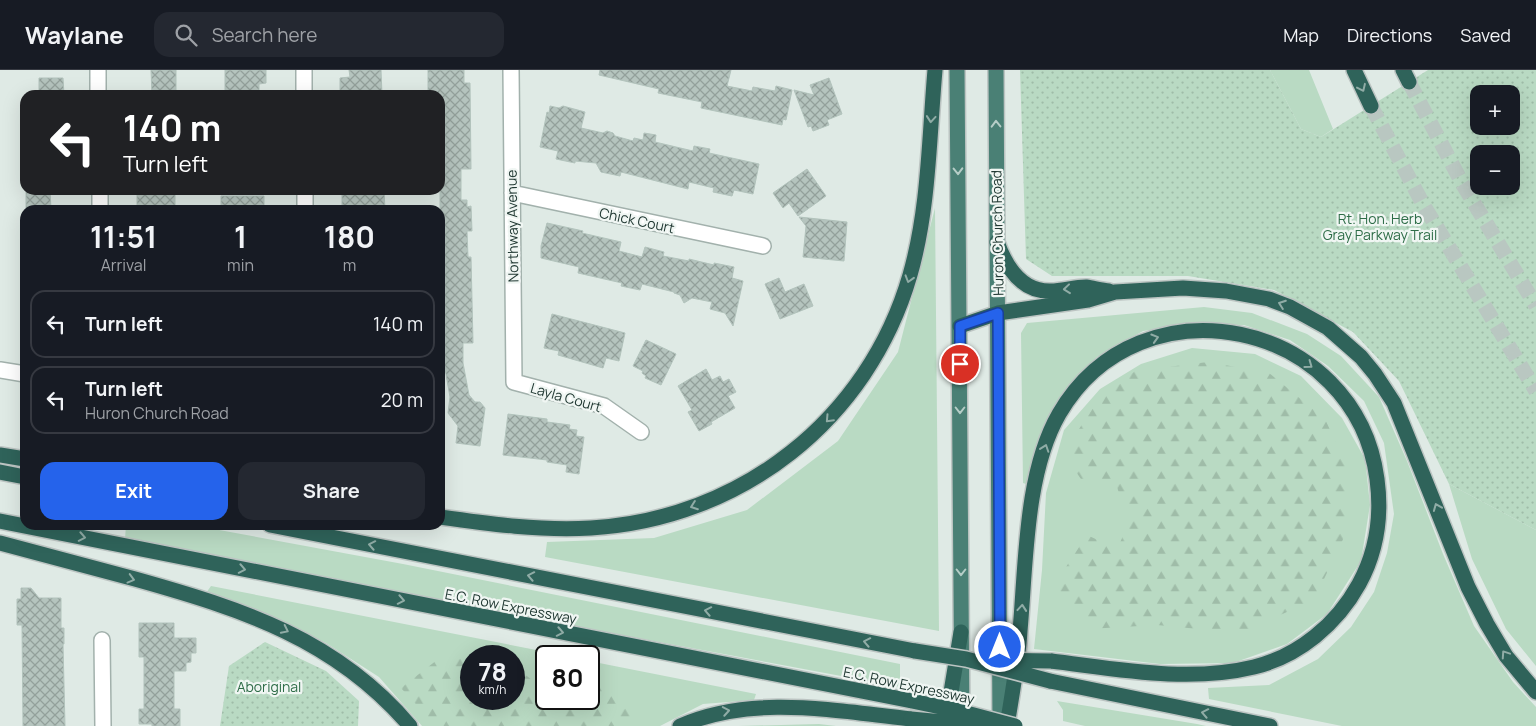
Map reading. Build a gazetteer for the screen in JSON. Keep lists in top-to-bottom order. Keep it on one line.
{"streets":{"highway":["Huron Church Road","E.C. Row Expressway"],"street":["Chick Court","Northway Avenue","Layla Court"]},"crossings":[["Chick Court","Northway Avenue"],["Northway Avenue","Layla Court"],["Huron Church Road","E.C. Row Expressway"]],"parks":["Rt. Hon. Herb Gray Parkway Trail","Aboriginal"],"page":{"header":"Waylane","search":"Search here","nav":["Map","Directions","Saved"],"map_buttons":["+","−"],"turn":["140 m","Turn left"],"eta":["11:51","Arrival","1","min","180","m"],"list":[{"name":"Turn left","value":"140 m"},{"name":"Turn left","note":"Huron Church Road","value":"20 m"}],"buttons":["Exit","Share"],"speed":"78 km/h","limit":"80"}}
